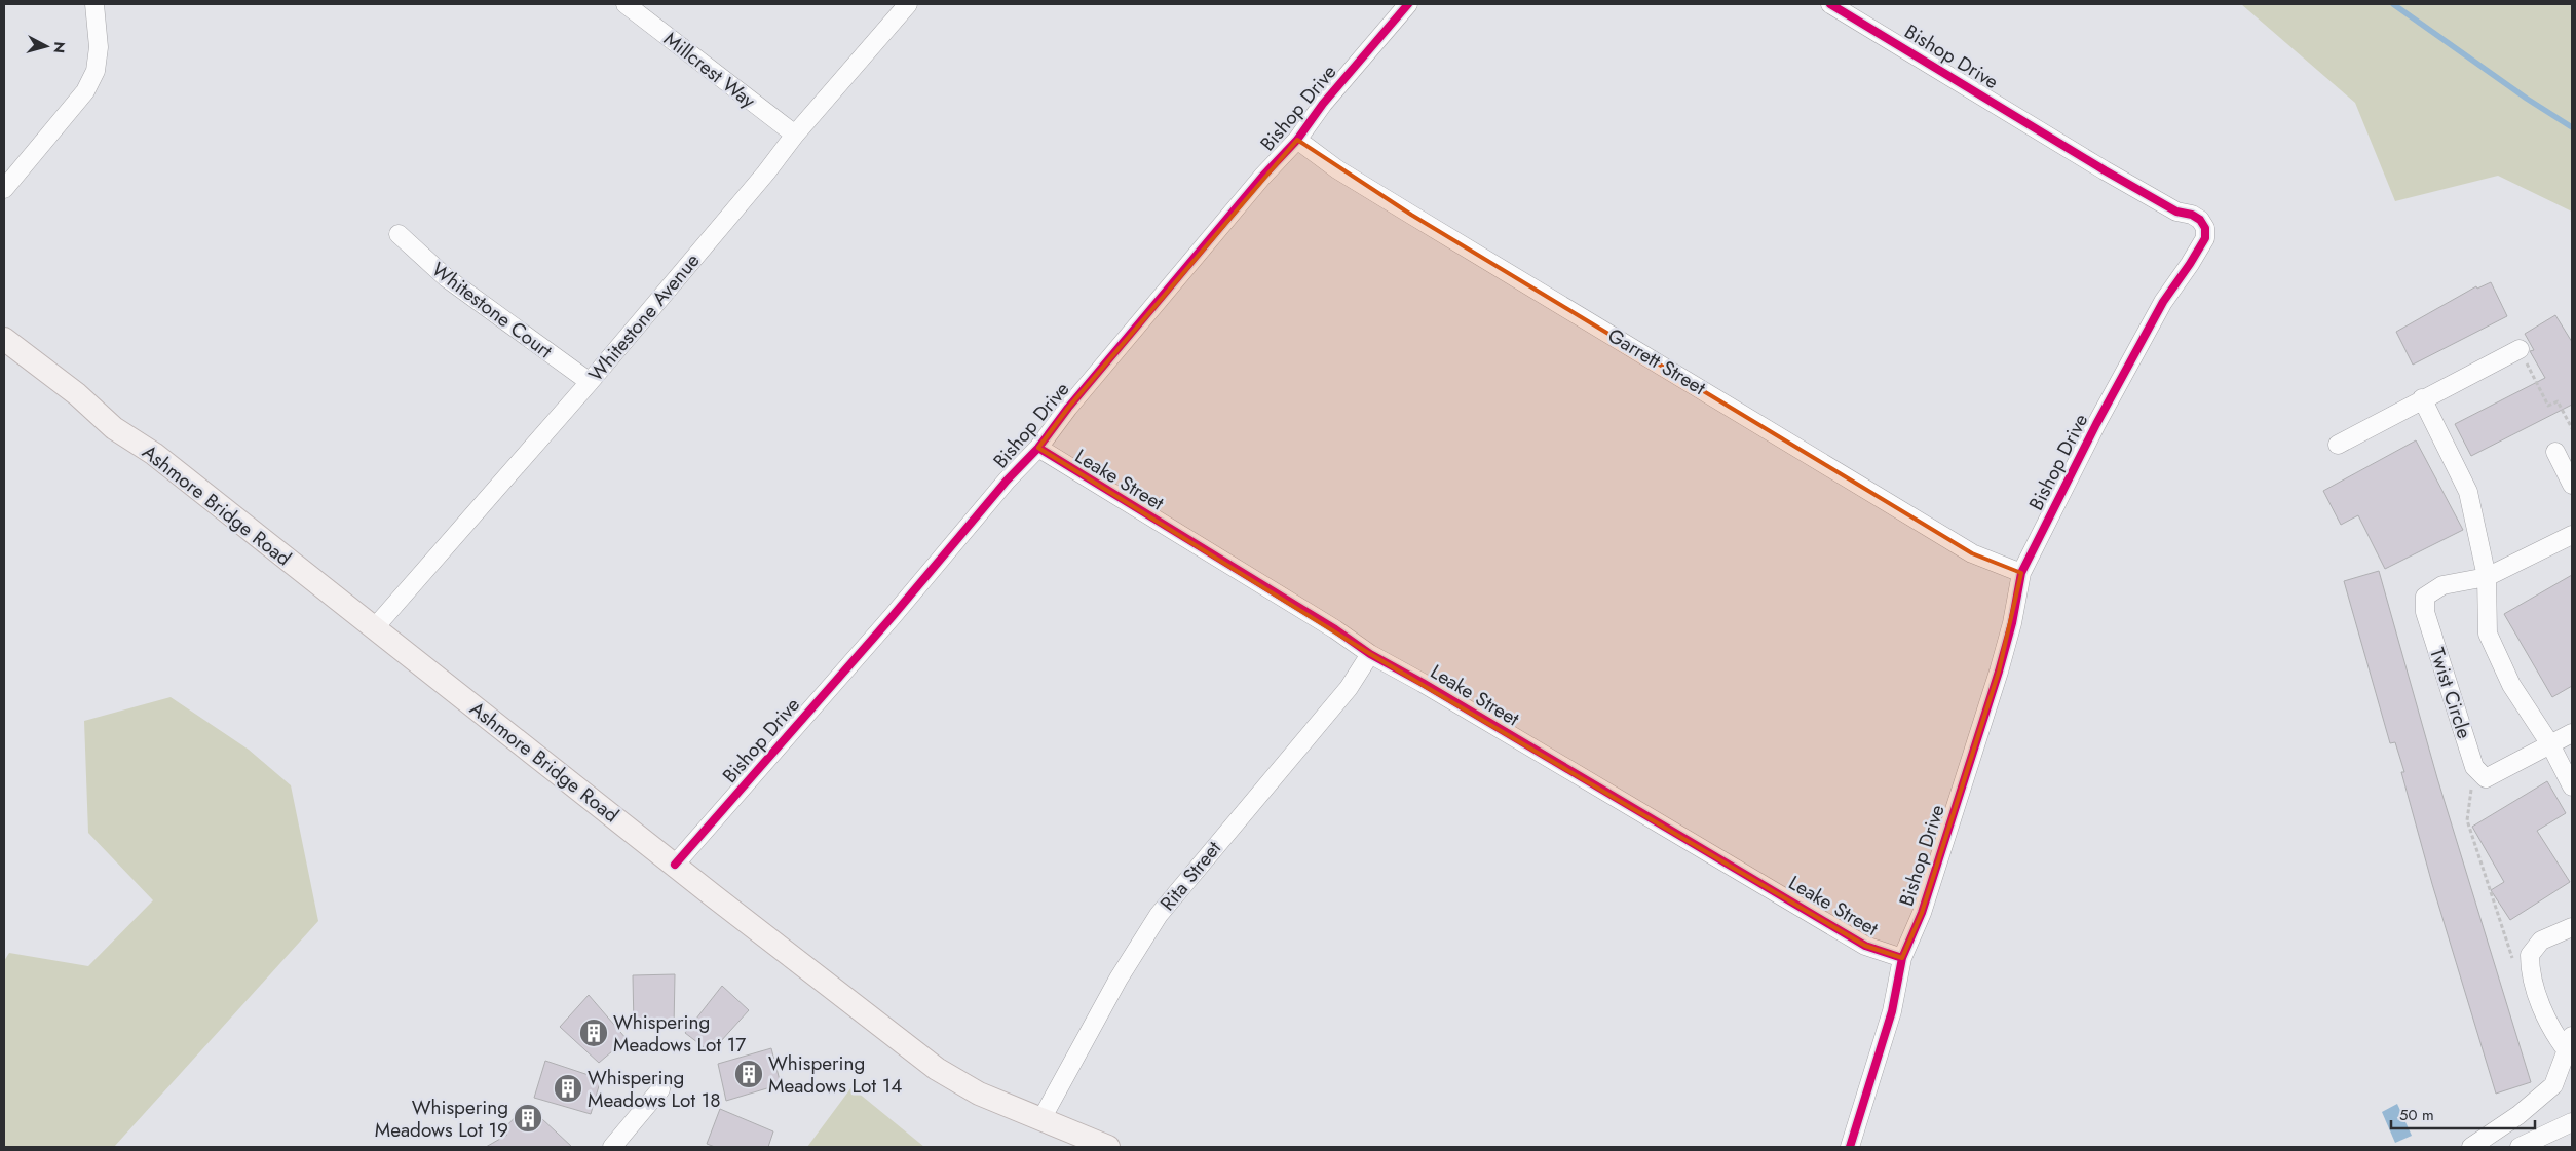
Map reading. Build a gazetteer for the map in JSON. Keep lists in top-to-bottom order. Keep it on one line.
{"streets":{"main road":["Ashmore Bridge Road"],"street":["Bishop Drive","Millcrest Way","Whitestone Court","Whitestone Avenue","Garrett Street","Leake Street","Twist Circle","Rita Street"]},"crossings":[["Bishop Drive","Garrett Street"],["Bishop Drive","Leake Street"],["Bishop Drive","Ashmore Bridge Road"],["Millcrest Way","Whitestone Avenue"],["Whitestone Court","Whitestone Avenue"],["Whitestone Avenue","Ashmore Bridge Road"],["Leake Street","Rita Street"],["Ashmore Bridge Road","Rita Street"]],"places":{"building":["Whispering Meadows Lot 17","Whispering Meadows Lot 14","Whispering Meadows Lot 18","Whispering Meadows Lot 19"]},"scale_bar":"50 m","north":"right"}
